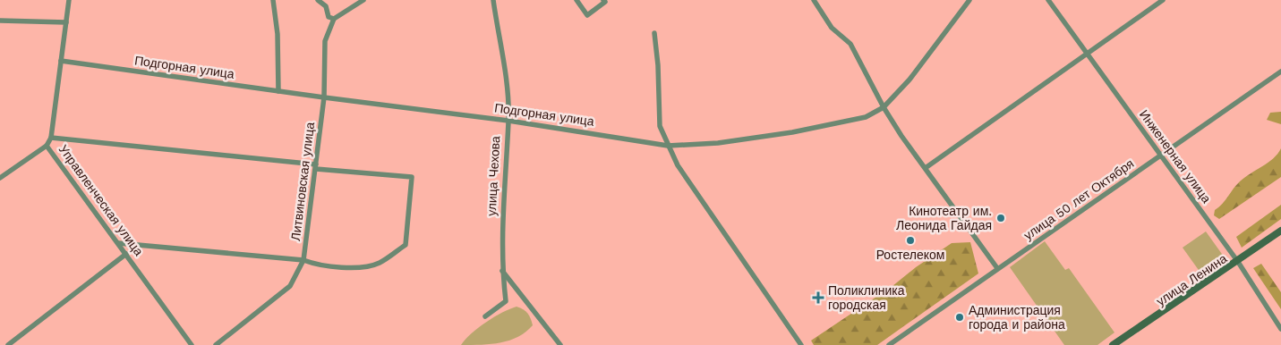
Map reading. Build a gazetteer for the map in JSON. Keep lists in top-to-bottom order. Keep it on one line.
{"streets":{"main road":["улица Ленина"],"street":["Подгорная улица","Инженерная улица","улица Чехова","Литвиновская улица","улица 50 лет Октября","Управленческая улица"]},"crossings":[["Подгорная улица","улица Чехова"],["Подгорная улица","Литвиновская улица"],["Подгорная улица","Управленческая улица"],["Инженерная улица","улица 50 лет Октября"],["Инженерная улица","улица Ленина"]],"places":{"other":["Кинотеатр им. Леонида Гайдая","Ростелеком","Администрация города и района"],"health":["Поликлиника городская"]}}
